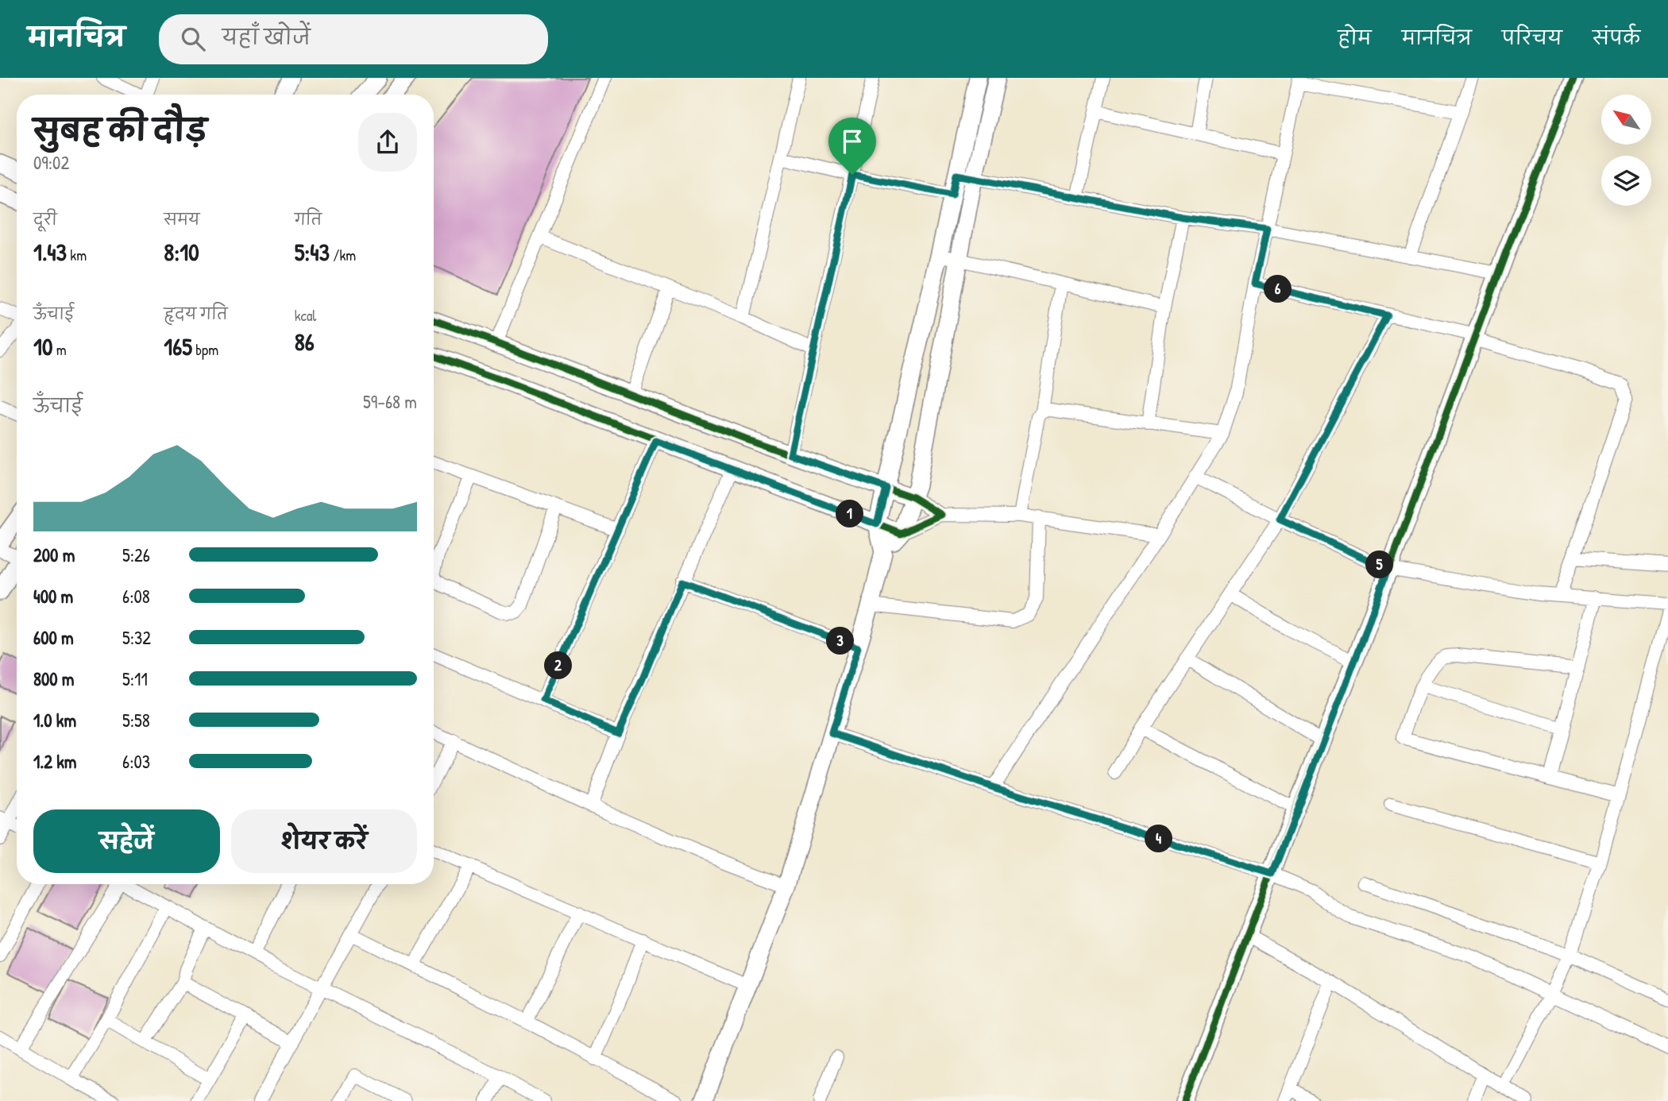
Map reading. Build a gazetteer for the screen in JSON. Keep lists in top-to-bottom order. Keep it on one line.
{"north":"top left","page":{"header":"मानचित्र","search":"यहाँ खोजें","nav":["होम","मानचित्र","परिचय","संपर्क"],"heading":["सुबह की दौड़","09:02"],"stats":[["दूरी","1.43 km"],["समय","8:10"],["गति","5:43 /km"],["ऊँचाई","10 m"],["हृदय गति","165 bpm"],["kcal","86"]],"pins":["6","1","5","3","2","4"],"chart":["ऊँचाई","59–68 m"],"list":[{"name":"200 m","note":"5:26"},{"name":"400 m","note":"6:08"},{"name":"600 m","note":"5:32"},{"name":"800 m","note":"5:11"},{"name":"1.0 km","note":"5:58"},{"name":"1.2 km","note":"6:03"}],"buttons":["सहेजें","शेयर करें"]}}
